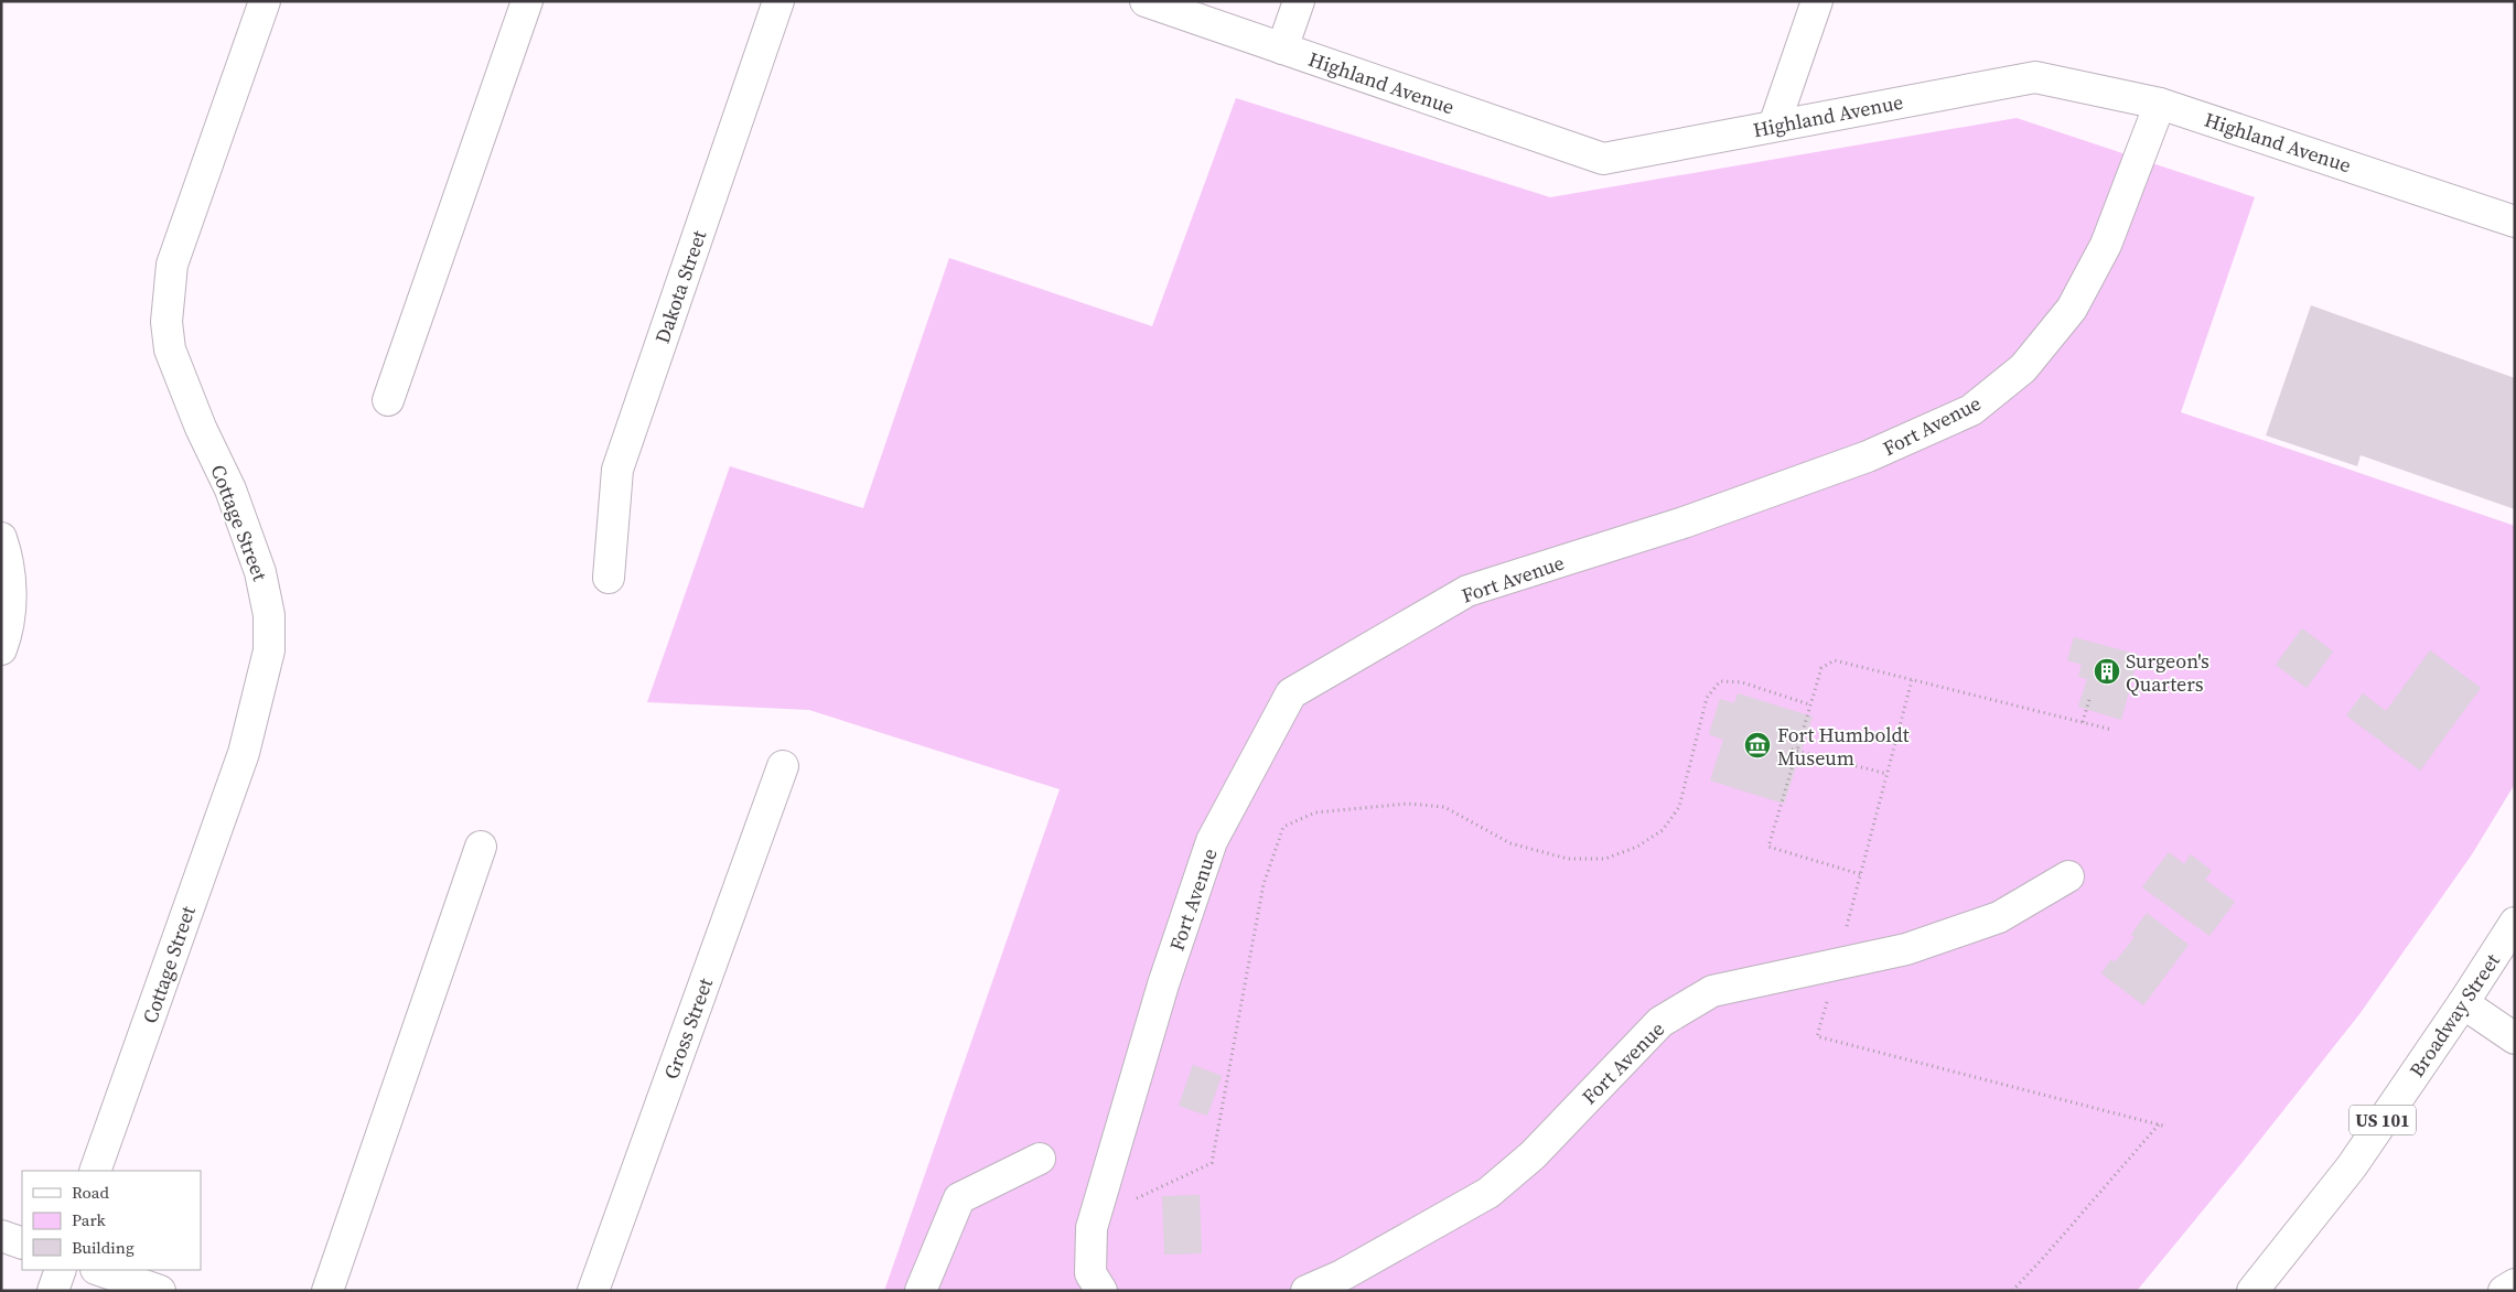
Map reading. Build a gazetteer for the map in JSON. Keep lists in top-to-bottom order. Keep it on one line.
{"streets":{"main road":["Highland Avenue","Dakota Street","Fort Avenue","Cottage Street","Broadway Street","Gross Street","US 101"]},"crossings":[["Highland Avenue","Fort Avenue"]],"places":{"building":["Surgeon's Quarters"],"museum":["Fort Humboldt Museum"]},"legend":["Road","Park","Building"]}
